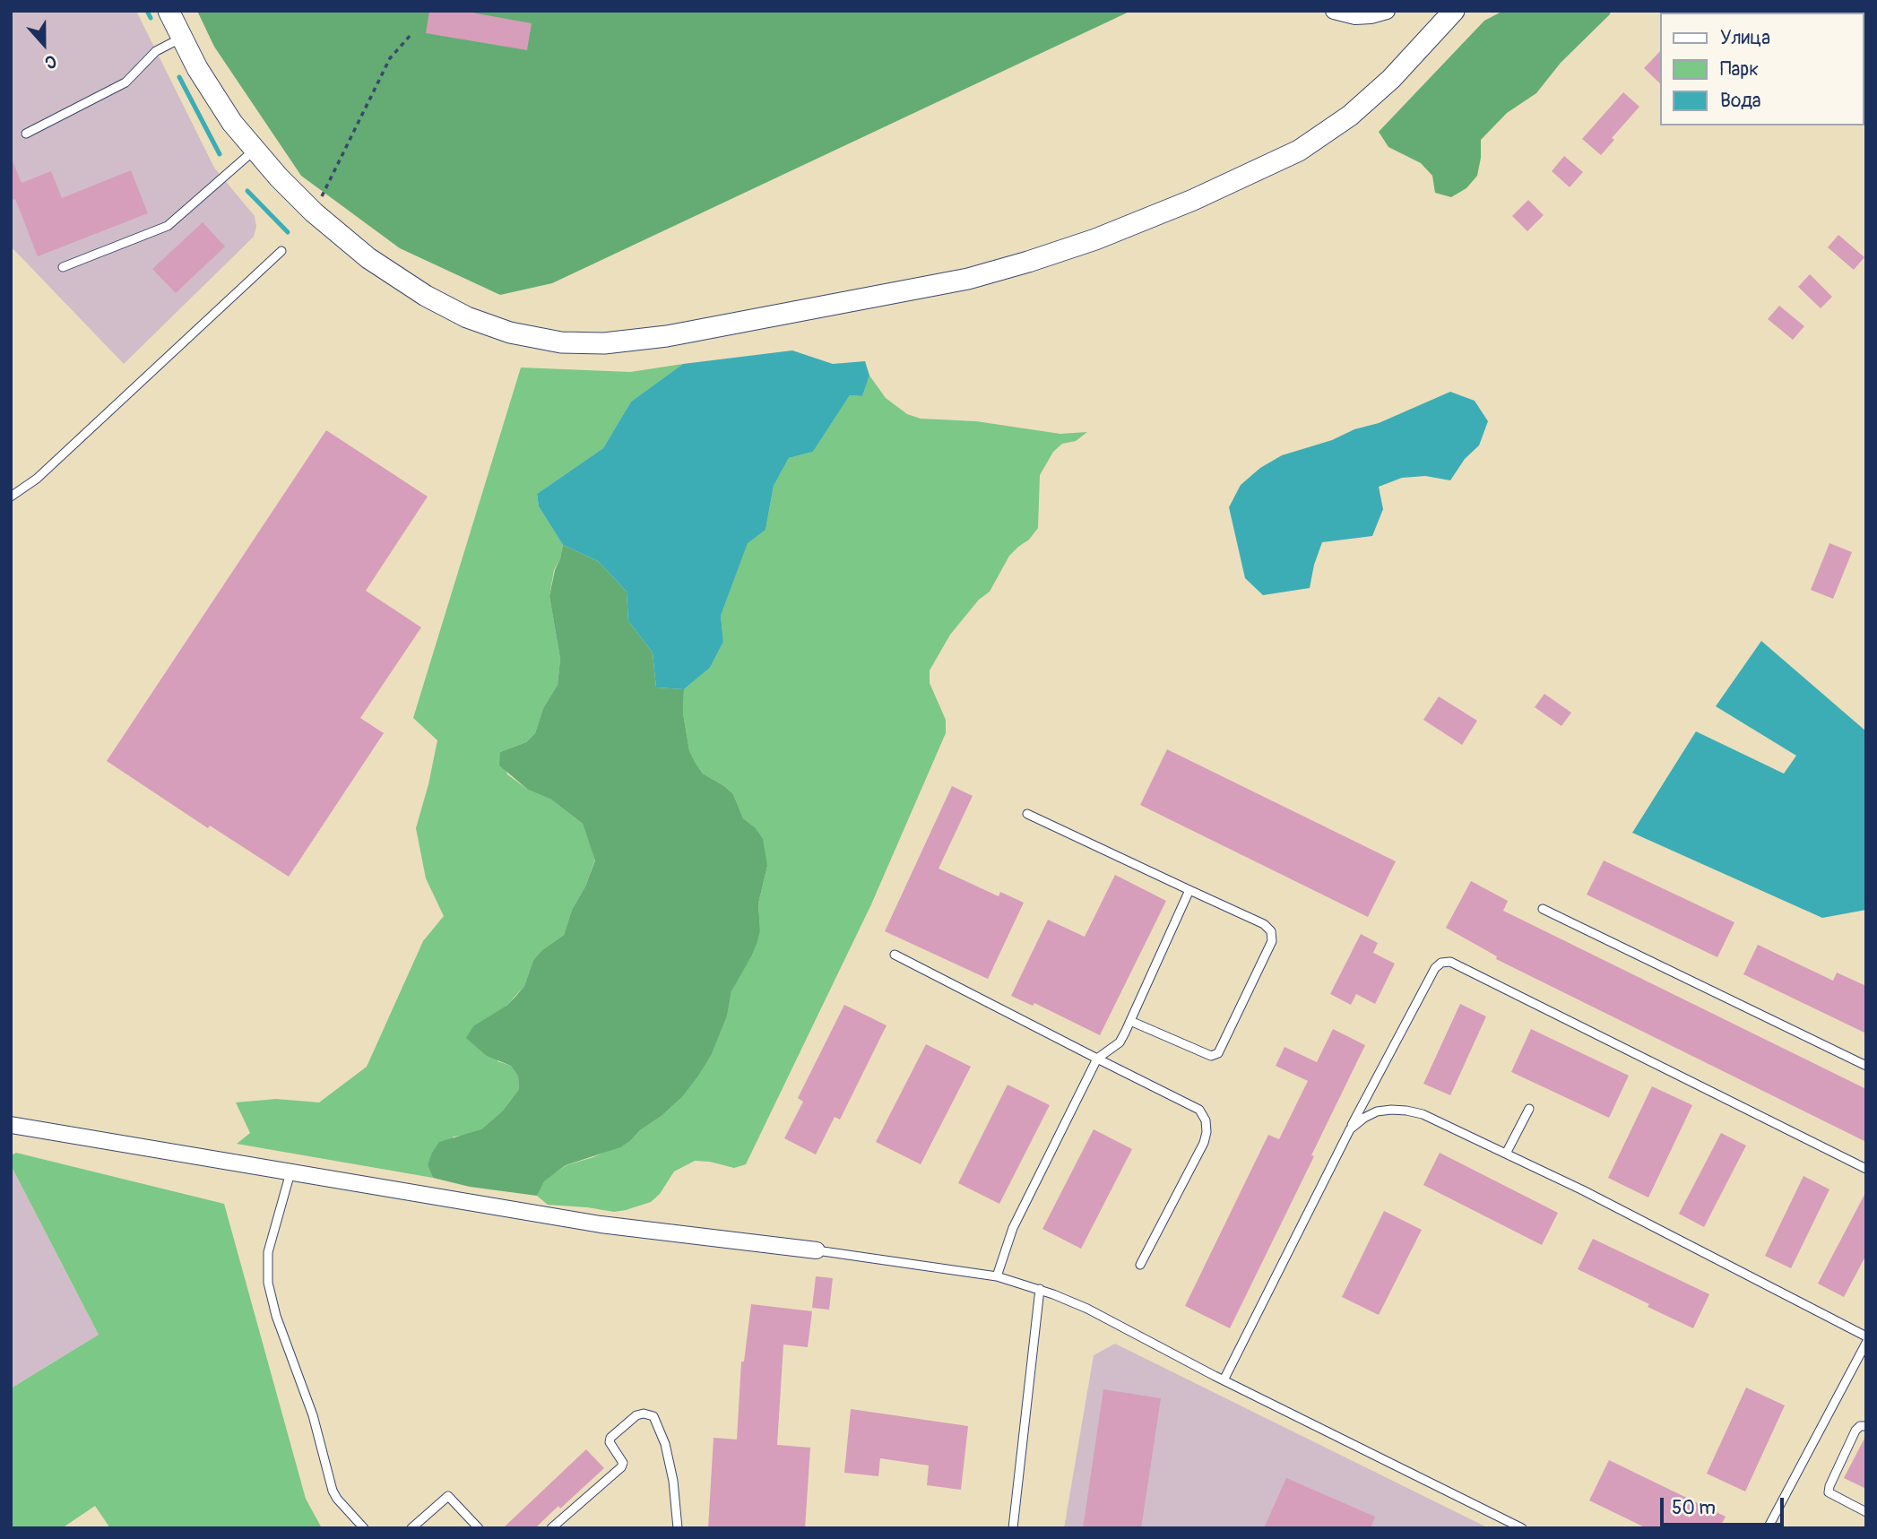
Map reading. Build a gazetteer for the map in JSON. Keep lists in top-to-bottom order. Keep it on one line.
{"legend":["Улица","Парк","Вода"],"scale_bar":"50 m","north":"bottom"}
